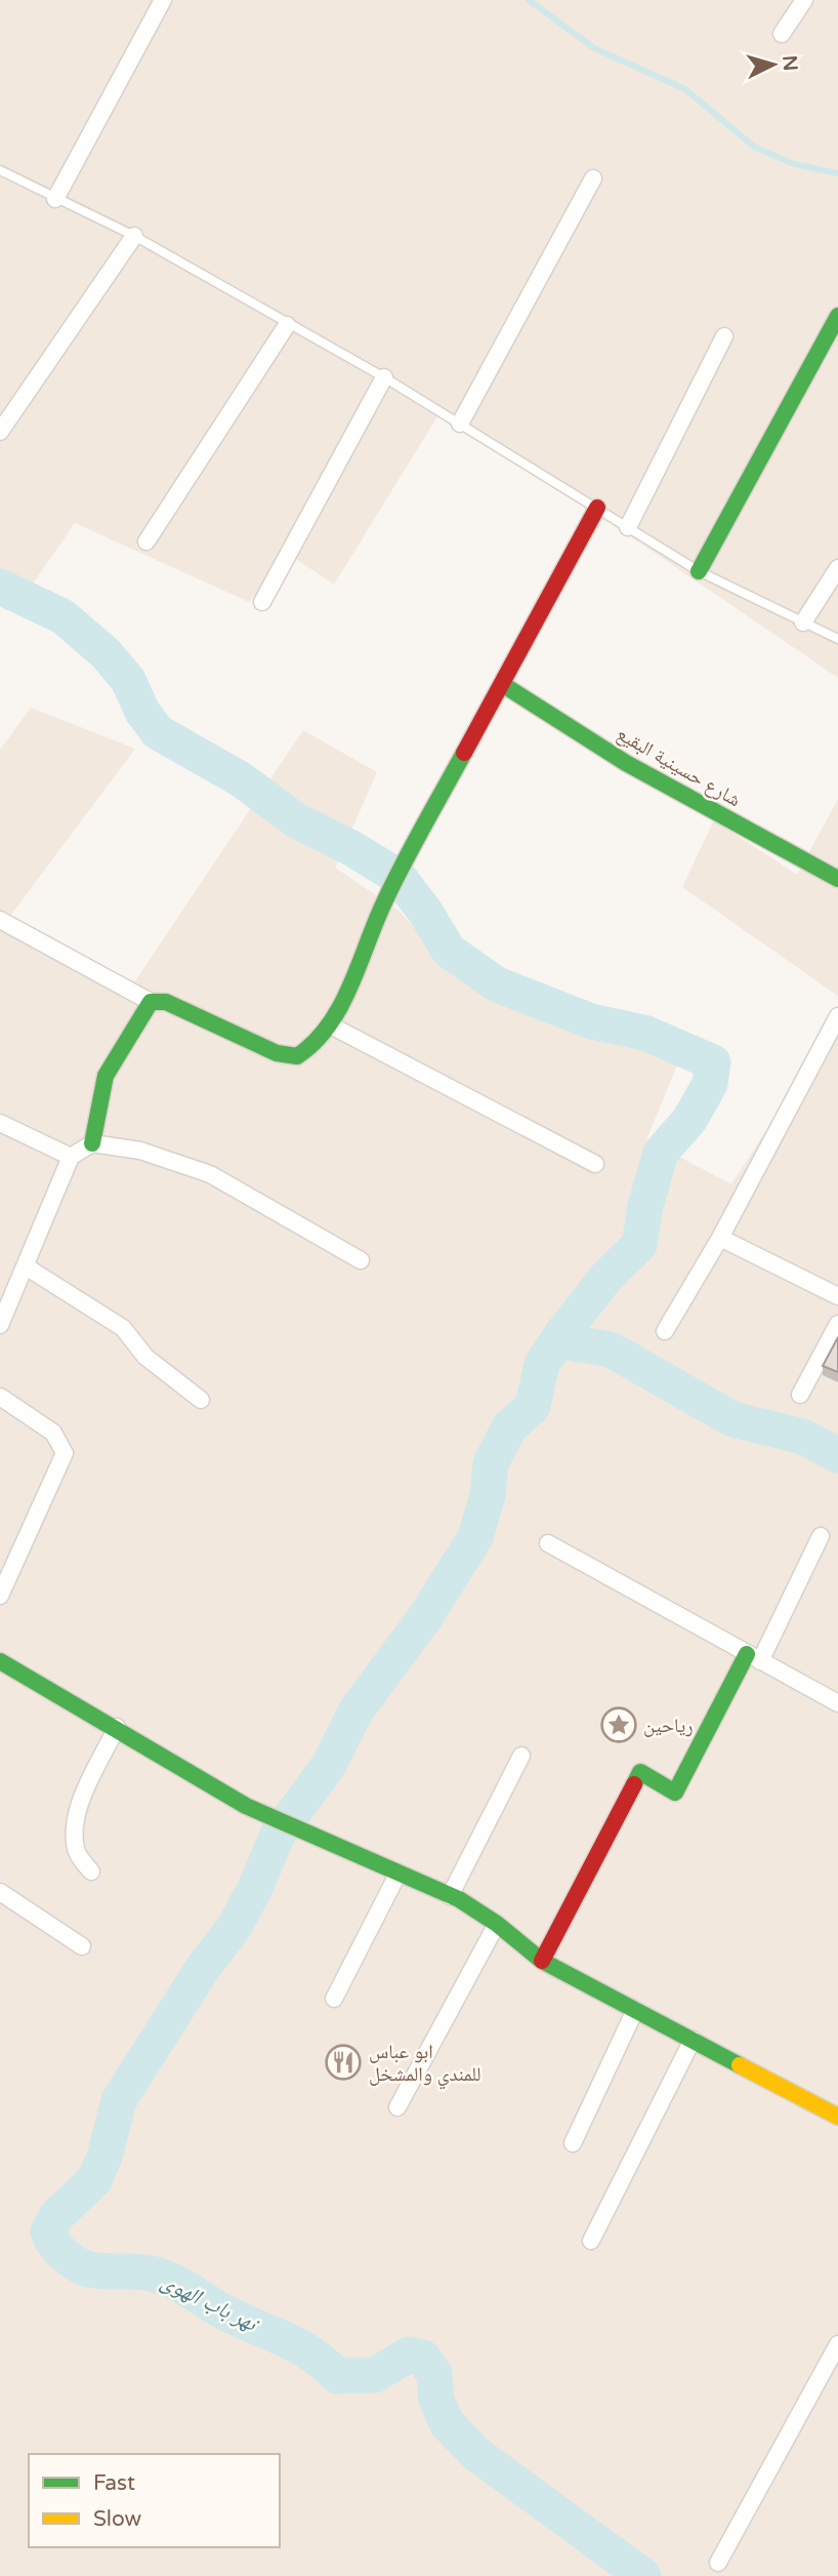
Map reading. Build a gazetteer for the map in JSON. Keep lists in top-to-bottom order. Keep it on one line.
{"streets":{"street":["شارع حسينية البقيع"]},"water":["نهر باب الهوى"],"places":{"place":["رياحين"],"restaurant":["ابو عباس للمندي والمشخل"]},"legend":["Fast","Slow"],"north":"right"}
